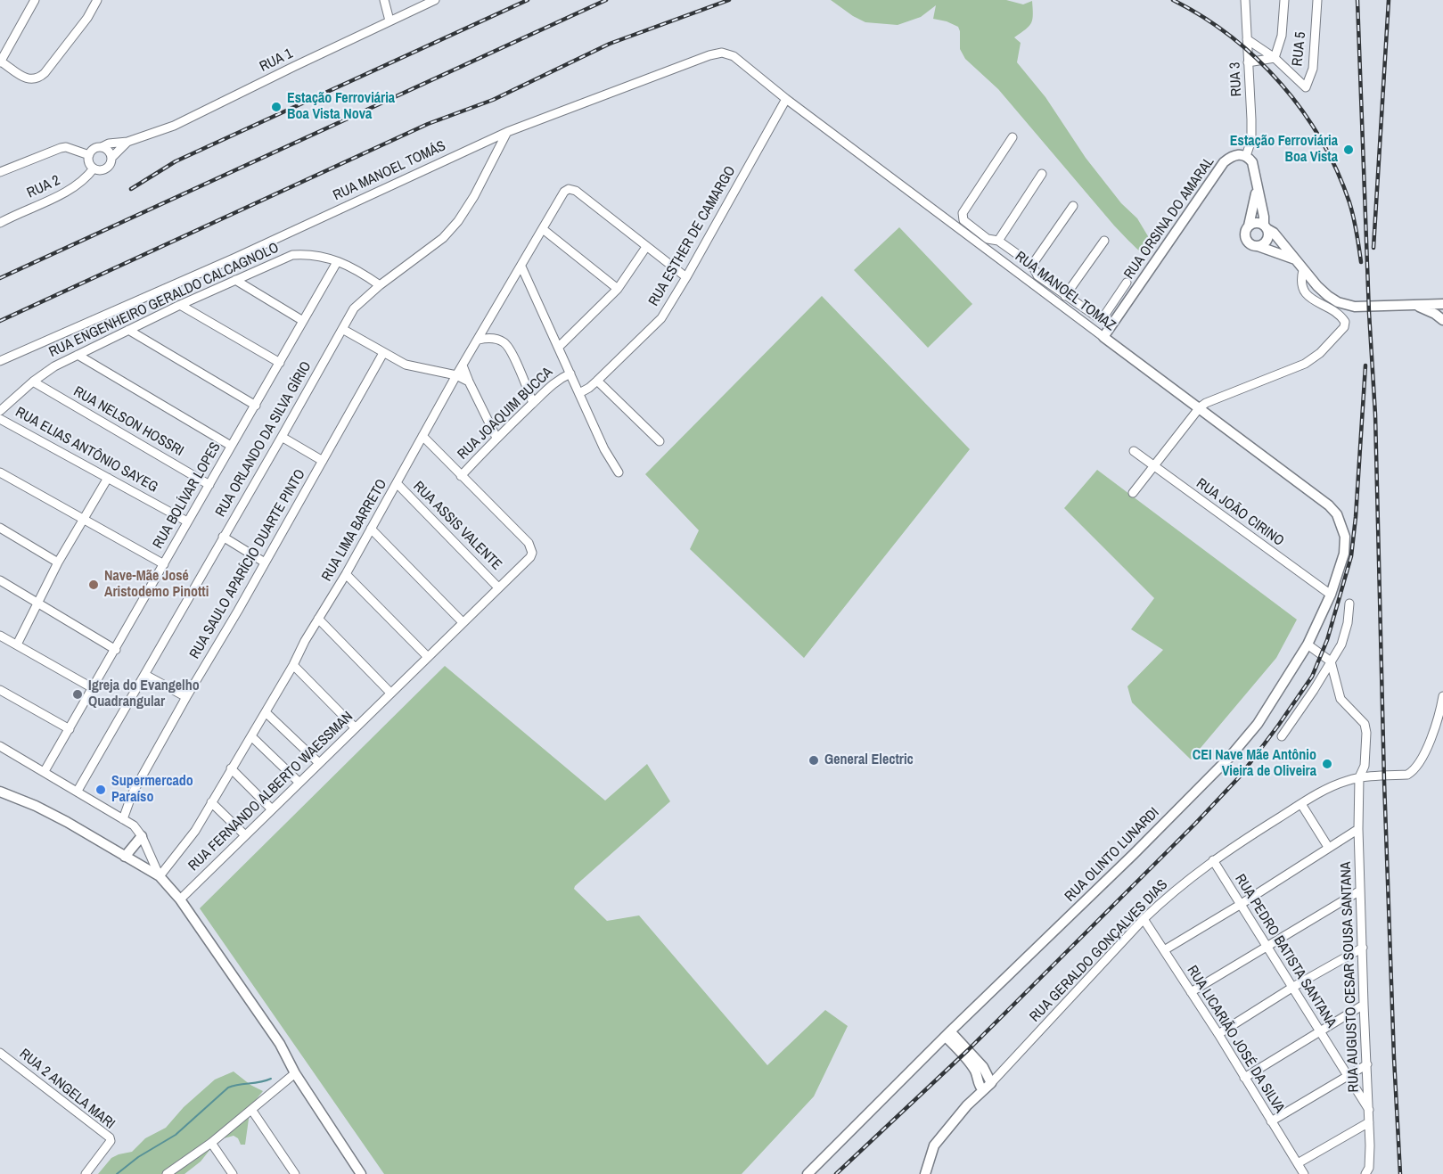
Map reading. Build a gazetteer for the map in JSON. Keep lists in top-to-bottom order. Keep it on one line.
{"streets":{"street":["RUA 5","RUA 1","RUA 3","RUA MANOEL TOMÁS","RUA 2","RUA ORSINA DO AMARAL","RUA ESTHER DE CAMARGO","RUA MANOEL TOMAZ","RUA ENGENHEIRO GERALDO CALCAGNOLO","RUA JOAQUIM BUCCA","RUA NELSON HOSSRI","RUA ORLANDO DA SILVA GÍRIO","RUA ELIAS ANTÔNIO SAYEG","RUA BOLÍVAR LOPES","RUA JOÃO CIRINO","RUA ASSIS VALENTE","RUA LIMA BARRETO","RUA SAULO APARÍCIO DUARTE PINTO","RUA FERNANDO ALBERTO WAESSMAN","RUA OLINTO LUNARDI","RUA GERALDO GONÇALVES DIAS","RUA PEDRO BATISTA SANTANA","RUA AUGUSTO CESAR SOUSA SANTANA","RUA LICARIÃO JOSÉ DA SILVA","RUA 2 ANGELA MARI"]},"crossings":[["RUA 5","RUA 3"],["RUA 1","RUA 2"],["RUA 3","RUA ORSINA DO AMARAL"],["RUA MANOEL TOMÁS","RUA ESTHER DE CAMARGO"],["RUA MANOEL TOMÁS","RUA MANOEL TOMAZ"],["RUA MANOEL TOMÁS","RUA ORLANDO DA SILVA GÍRIO"],["RUA ORSINA DO AMARAL","RUA MANOEL TOMAZ"],["RUA ESTHER DE CAMARGO","RUA MANOEL TOMAZ"],["RUA MANOEL TOMAZ","RUA OLINTO LUNARDI"],["RUA ENGENHEIRO GERALDO CALCAGNOLO","RUA NELSON HOSSRI"],["RUA ENGENHEIRO GERALDO CALCAGNOLO","RUA ORLANDO DA SILVA GÍRIO"],["RUA ENGENHEIRO GERALDO CALCAGNOLO","RUA BOLÍVAR LOPES"],["RUA JOAQUIM BUCCA","RUA FERNANDO ALBERTO WAESSMAN"],["RUA NELSON HOSSRI","RUA BOLÍVAR LOPES"],["RUA ELIAS ANTÔNIO SAYEG","RUA BOLÍVAR LOPES"],["RUA JOÃO CIRINO","RUA OLINTO LUNARDI"],["RUA ASSIS VALENTE","RUA LIMA BARRETO"],["RUA ASSIS VALENTE","RUA FERNANDO ALBERTO WAESSMAN"],["RUA GERALDO GONÇALVES DIAS","RUA PEDRO BATISTA SANTANA"],["RUA GERALDO GONÇALVES DIAS","RUA AUGUSTO CESAR SOUSA SANTANA"],["RUA GERALDO GONÇALVES DIAS","RUA LICARIÃO JOSÉ DA SILVA"],["RUA PEDRO BATISTA SANTANA","RUA AUGUSTO CESAR SOUSA SANTANA"]],"places":["Estação Ferroviária Boa Vista Nova","Estação Ferroviária Boa Vista","Nave-Mãe José Aristodemo Pinotti","Igreja do Evangelho Quadrangular","General Electric","CEI Nave Mãe Antônio Vieira de Oliveira","Supermercado Paraíso"]}
